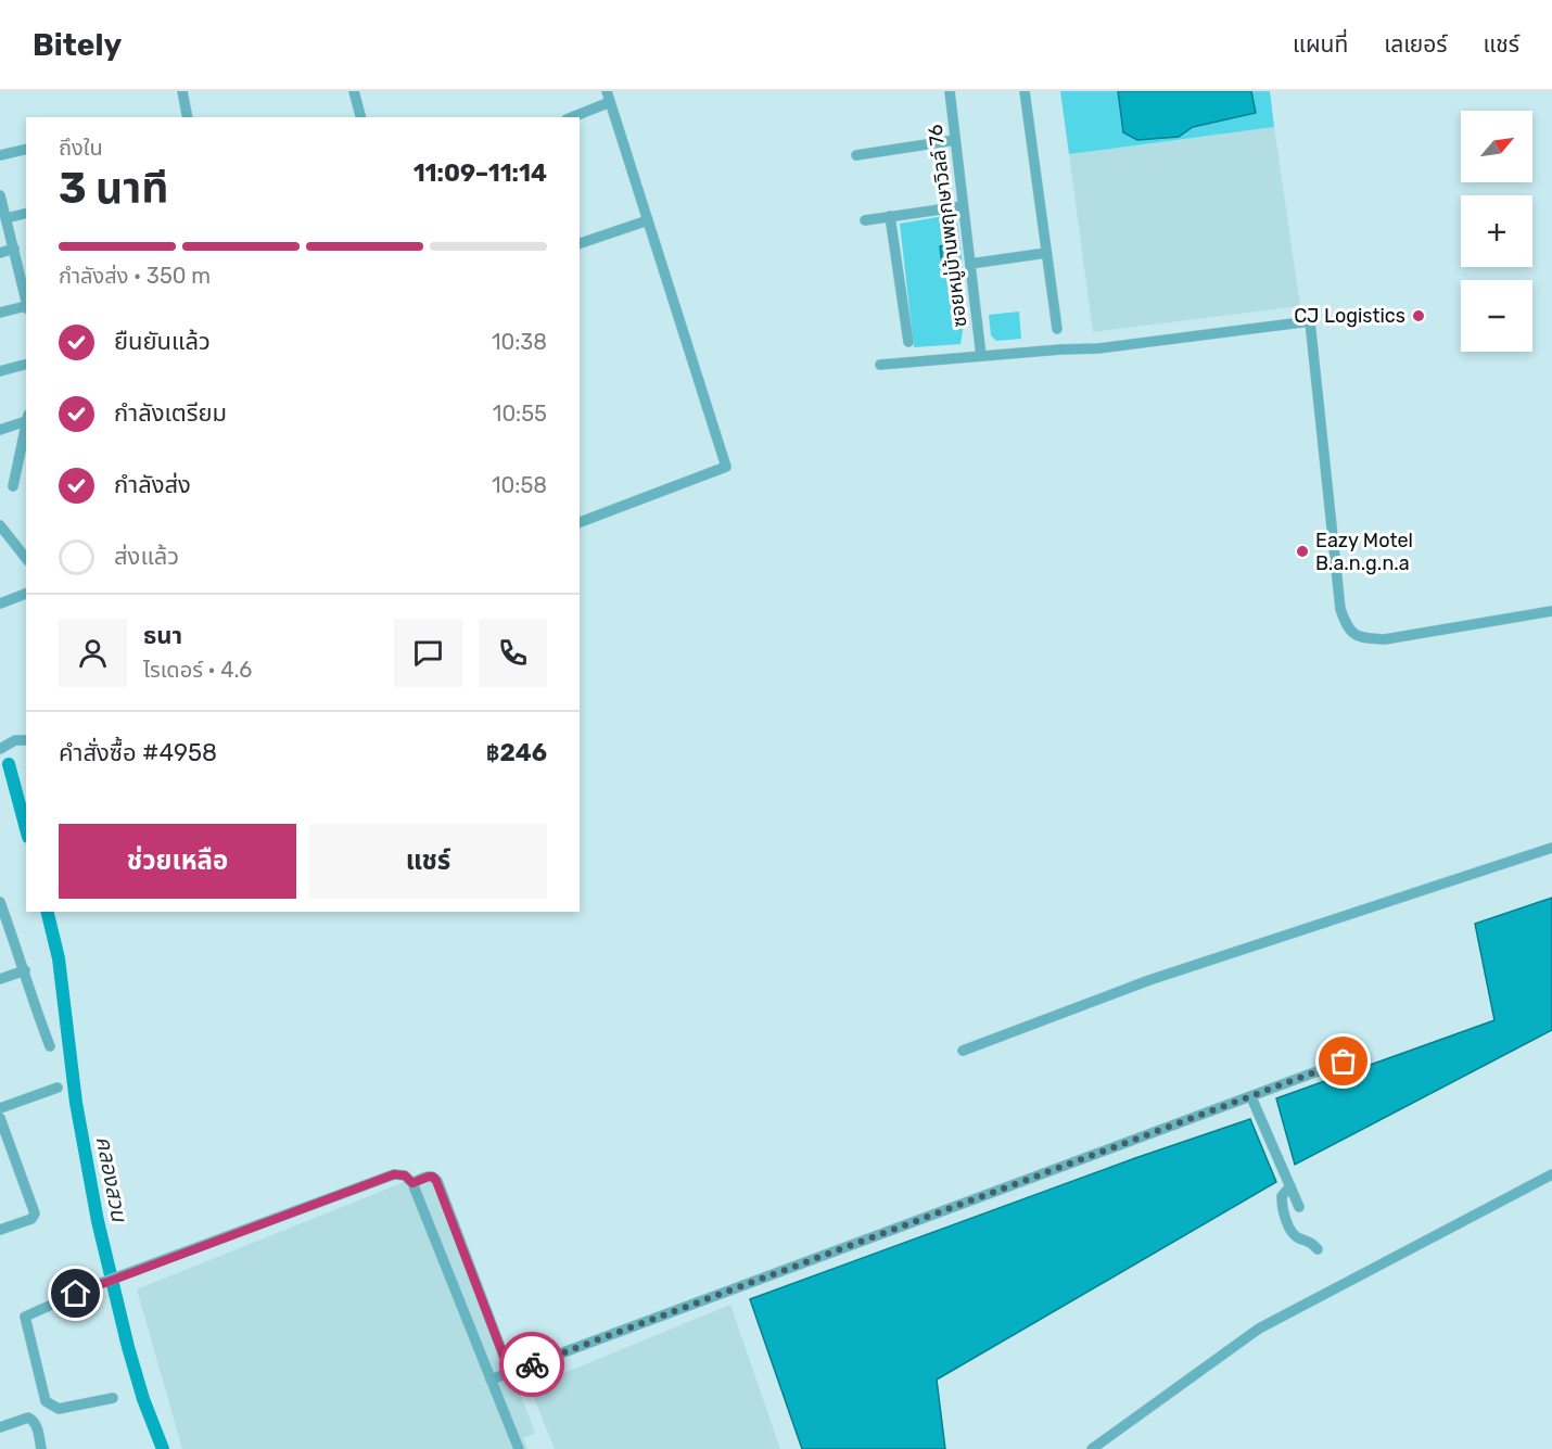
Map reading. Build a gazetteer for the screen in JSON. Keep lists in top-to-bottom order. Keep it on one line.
{"streets":{"street":["ซอยหมู่บ้านพฤกษาวิลล์ 76"]},"water":["คลองสวน"],"places":["CJ Logistics","Eazy Motel B.a.n.g.n.a"],"north":"top right","page":{"header":"Bitely","nav":["แผนที่","เลเยอร์","แชร์"],"map_buttons":["+","−"],"heading":["3 นาที","ถึงใน","11:09–11:14"],"panel":["ธนา","ไรเดอร์ · 4.6","คำสั่งซื้อ #4958","฿246"],"bar":"กำลังส่ง · 350 m","list":[["ยืนยันแล้ว","10:38"],["กำลังเตรียม","10:55"],["กำลังส่ง","10:58"],"ส่งแล้ว"],"buttons":["ช่วยเหลือ","แชร์"]}}
